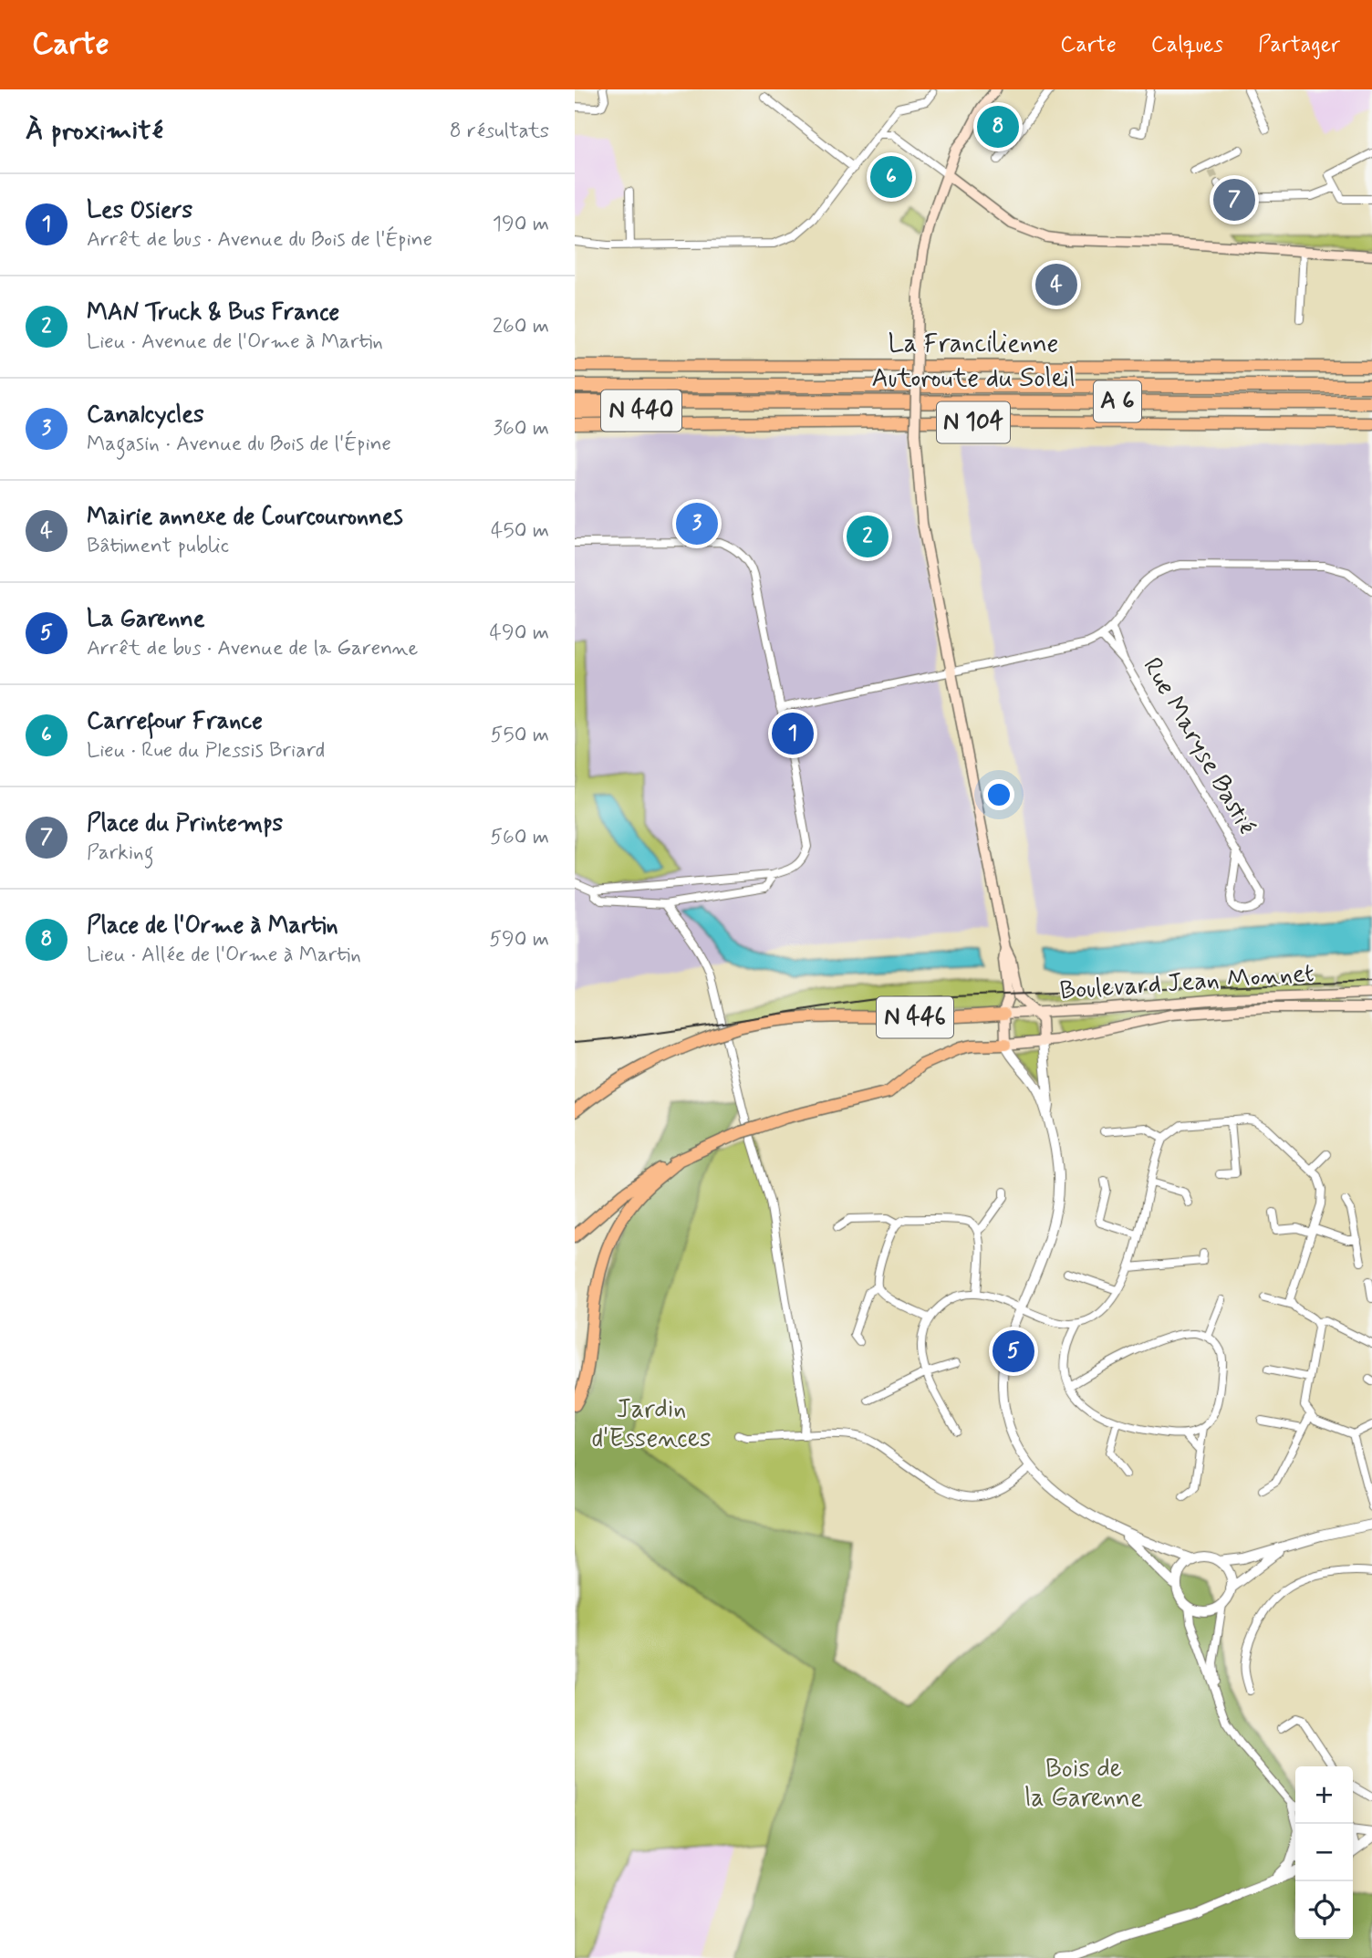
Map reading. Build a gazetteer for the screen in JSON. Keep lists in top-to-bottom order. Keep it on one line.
{"streets":{"highway":["La Francilienne","Autoroute du Soleil","A 6","N 440","N 104","N 446"],"main road":["Boulevard Jean Monnet"],"street":["Rue Maryse Bastié"]},"crossings":[["Autoroute du Soleil","N 440"],["Boulevard Jean Monnet","N 446"]],"parks":["Jardin d'Essences","Bois de la Garenne"],"page":{"header":"Carte","nav":["Carte","Calques","Partager"],"heading":["À proximité","8 résultats"],"pins":["8","6","7","4","3","2","1","5"],"list":[{"mark":"1","name":"Les Osiers","note":"Arrêt de bus · Avenue du Bois de l'Épine","value":"190 m"},{"mark":"2","name":"MAN Truck & Bus France","note":"Lieu · Avenue de l'Orme à Martin","value":"260 m"},{"mark":"3","name":"Canalcycles","note":"Magasin · Avenue du Bois de l'Épine","value":"360 m"},{"mark":"4","name":"Mairie annexe de Courcouronnes","note":"Bâtiment public","value":"450 m"},{"mark":"5","name":"La Garenne","note":"Arrêt de bus · Avenue de la Garenne","value":"490 m"},{"mark":"6","name":"Carrefour France","note":"Lieu · Rue du Plessis Briard","value":"550 m"},{"mark":"7","name":"Place du Printemps","note":"Parking","value":"560 m"},{"mark":"8","name":"Place de l'Orme à Martin","note":"Lieu · Allée de l'Orme à Martin","value":"590 m"}],"map_buttons":["+","−"]}}
